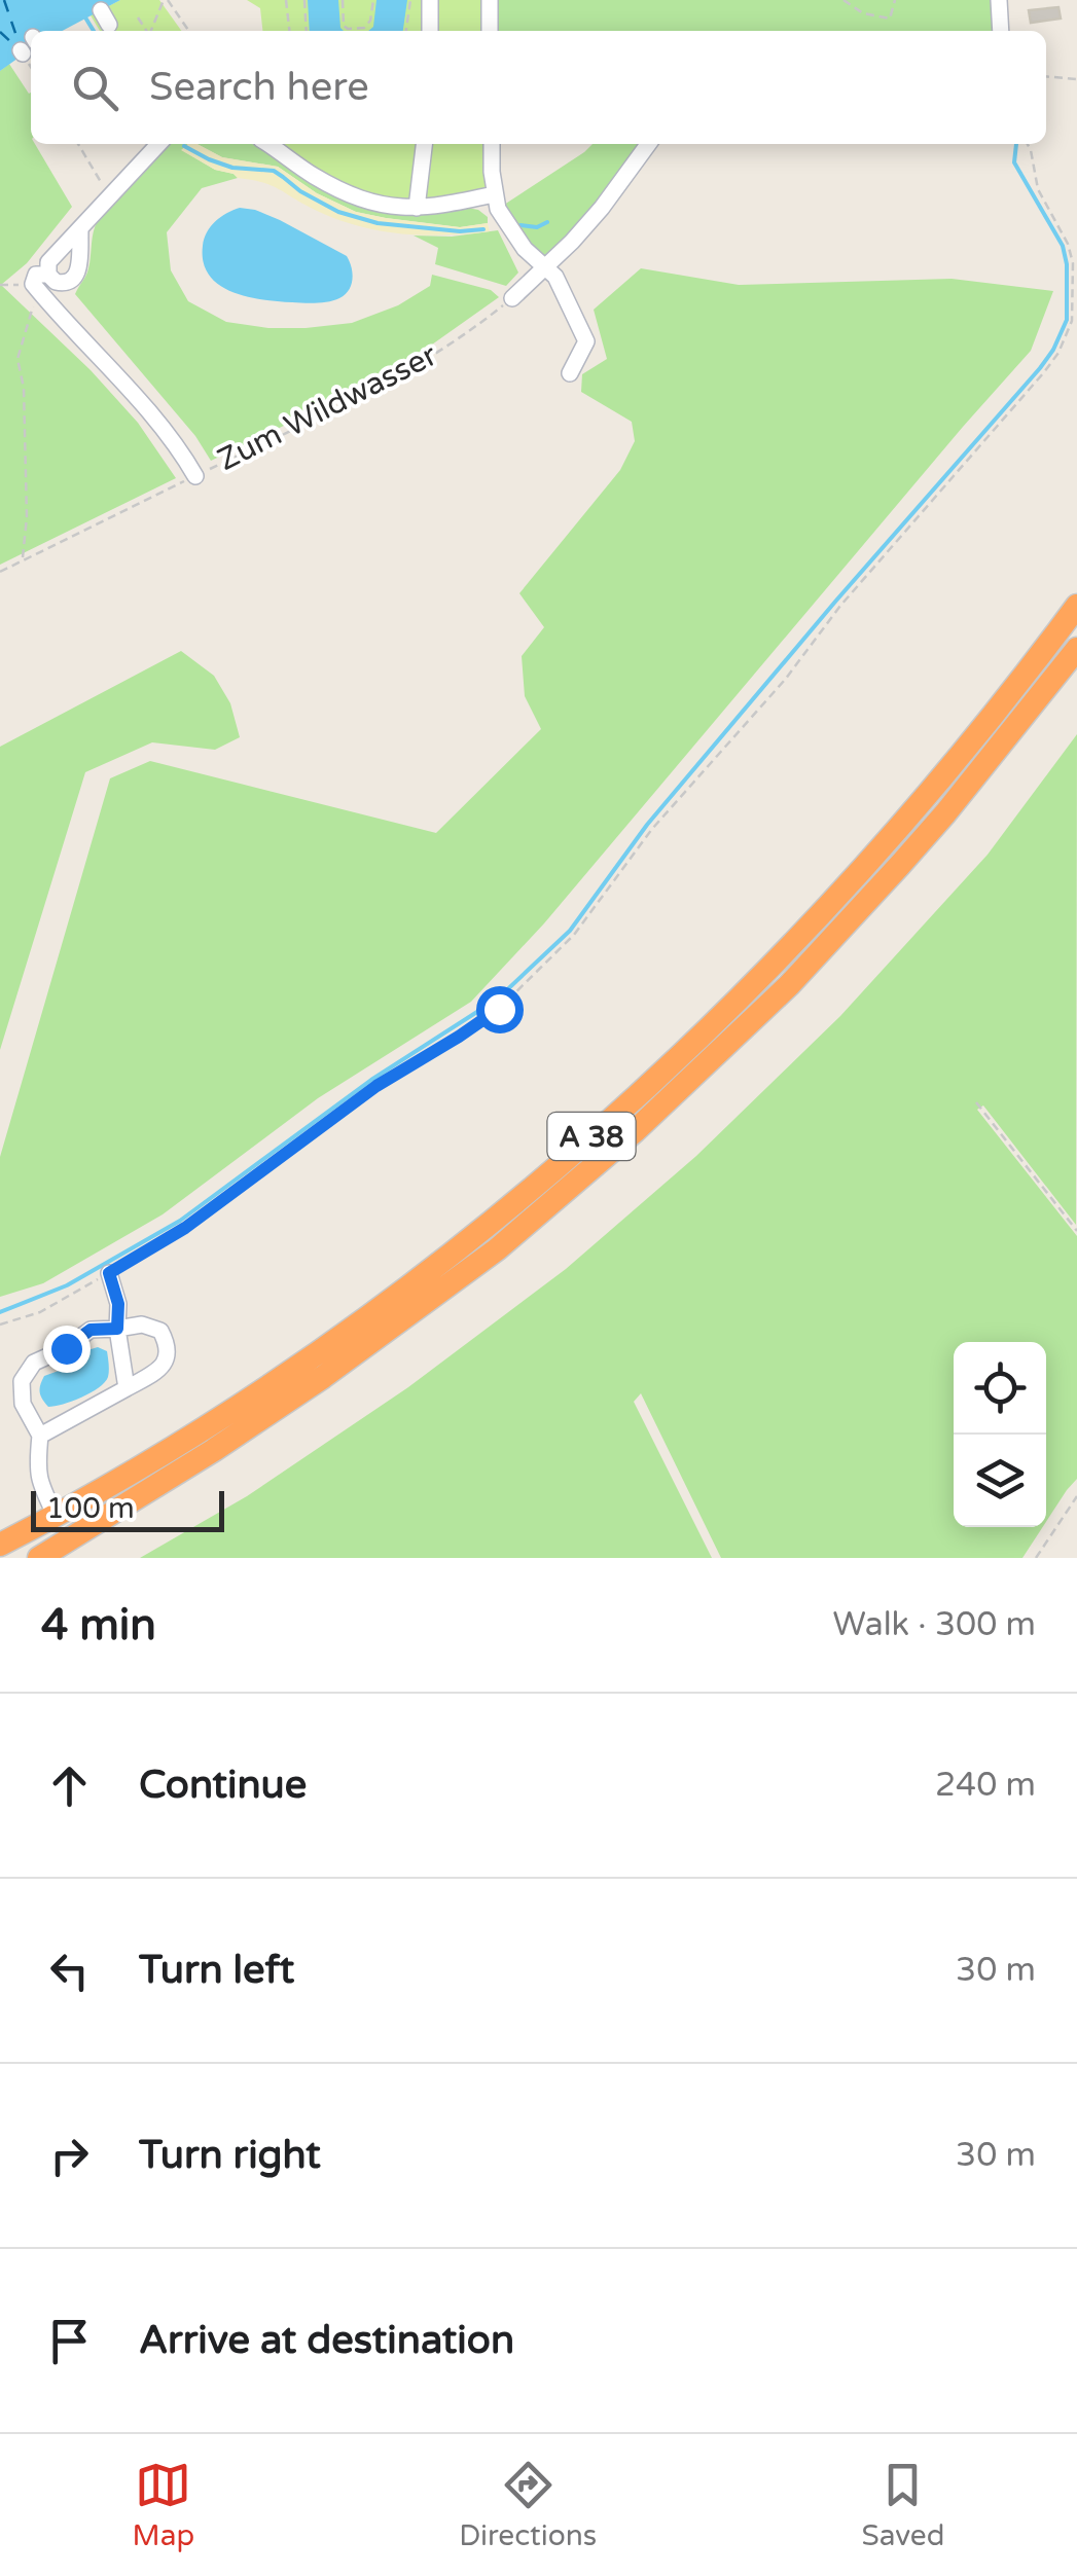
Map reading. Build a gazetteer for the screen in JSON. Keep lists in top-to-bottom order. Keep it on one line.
{"streets":{"highway":["A 38"],"path":["Zum Wildwasser"]},"scale_bar":"100 m","page":{"search":"Search here","scale":"100 m","heading":["4 min","Walk · 300 m"],"list":[["Continue","240 m"],["Turn left","30 m"],["Turn right","30 m"],"Arrive at destination"],"nav":["Map","Directions","Saved"]}}
